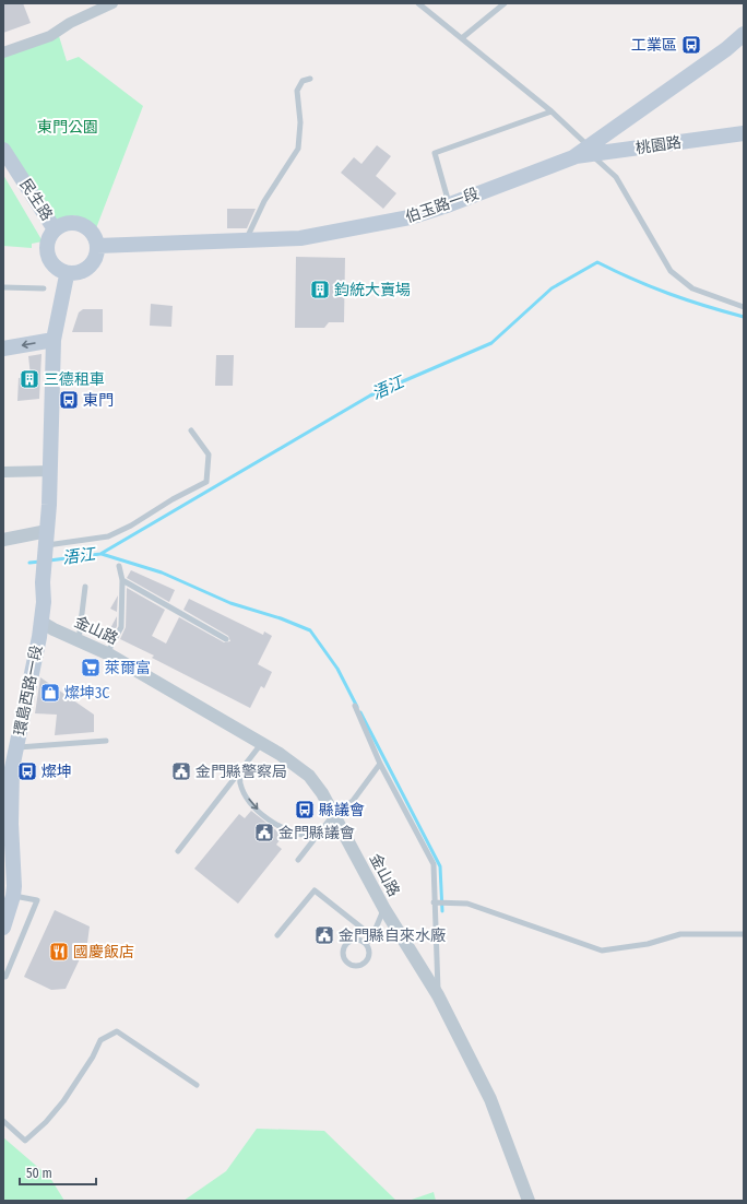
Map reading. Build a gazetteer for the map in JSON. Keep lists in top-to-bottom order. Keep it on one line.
{"streets":{"main road":["桃園路","民生路","伯玉路一段","環島西路一段"],"street":["金山路"]},"crossings":[["桃園路","伯玉路一段"],["民生路","伯玉路一段"],["金山路","環島西路一段"]],"water":["浯江"],"parks":["東門公園"],"places":{"bus stop":["工業區","東門","燦坤","縣議會"],"building":["鈞統大賣場","三德租車"],"supermarket":["萊爾富"],"shop":["燦坤3C"],"public building":["金門縣警察局","金門縣議會","金門縣自來水廠"],"restaurant":["國慶飯店"]},"scale_bar":"50 m"}
